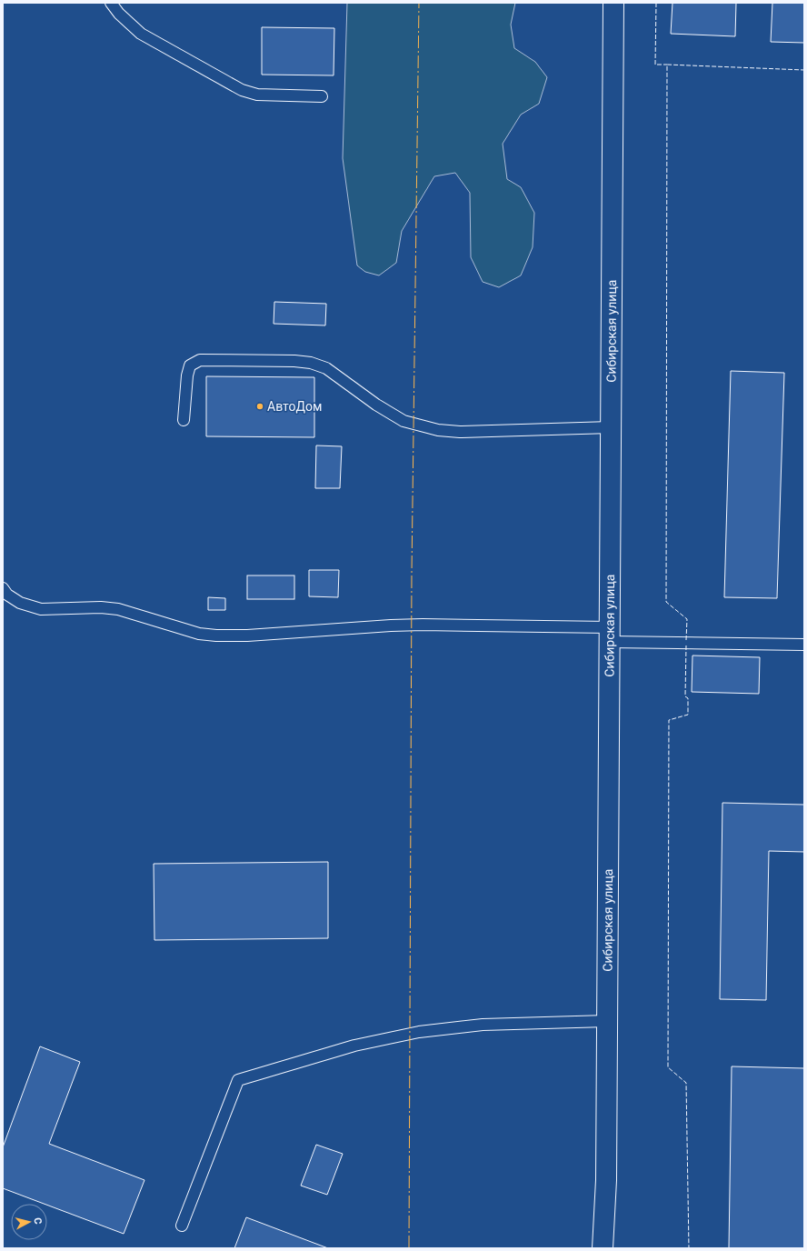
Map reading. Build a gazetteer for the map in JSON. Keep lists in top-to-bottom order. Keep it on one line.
{"streets":{"street":["Сибирская улица"]},"places":["АвтоДом"],"north":"right"}
